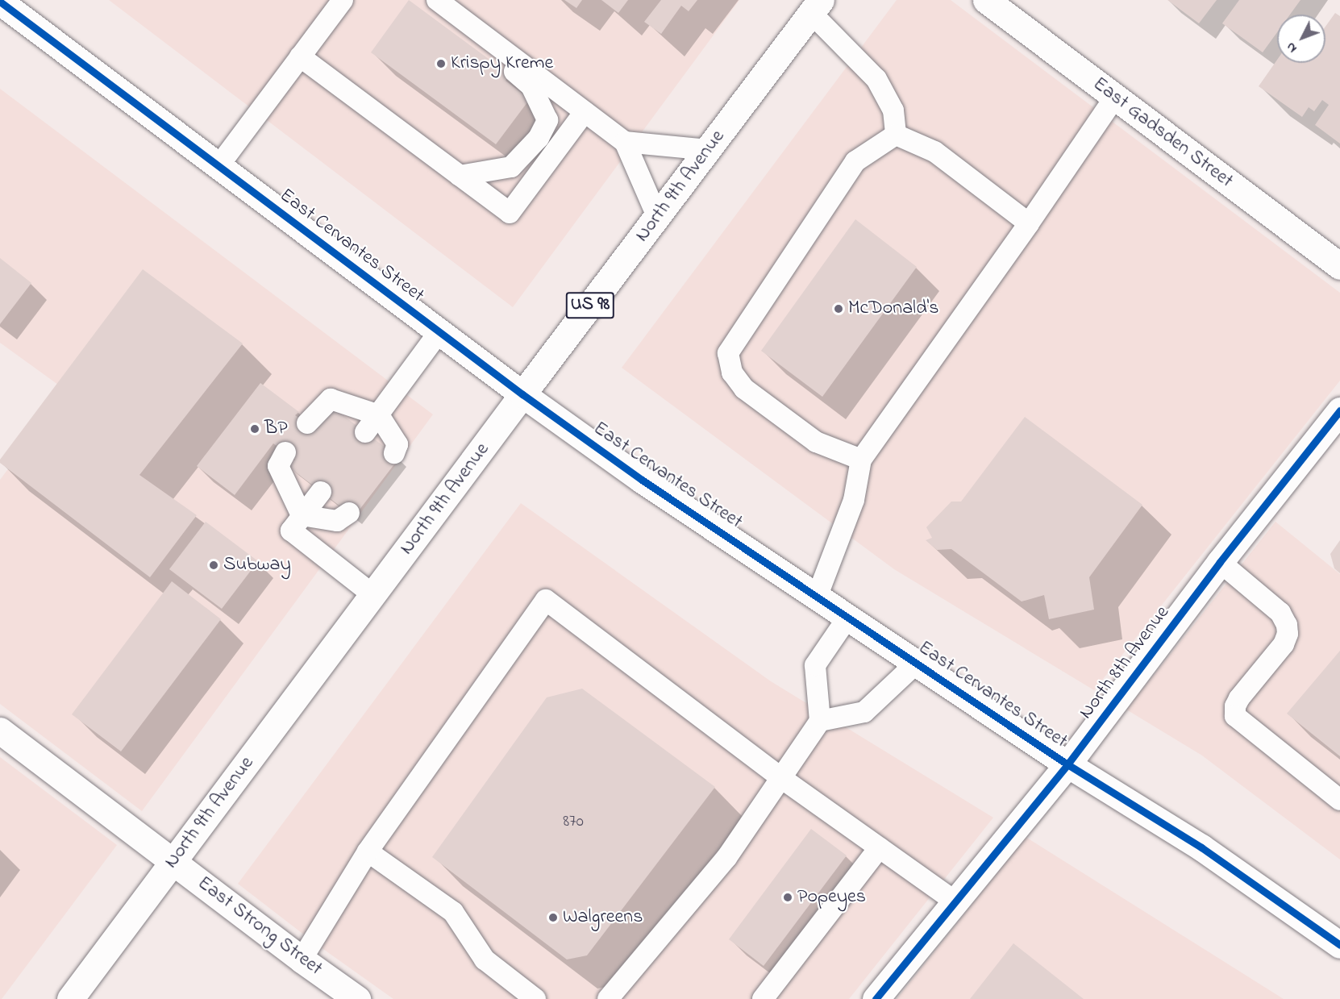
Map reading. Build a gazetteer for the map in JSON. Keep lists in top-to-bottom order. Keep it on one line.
{"streets":{"main road":["East Gadsden Street","North 9th Avenue","East Cervantes Street","US 98","North 8th Avenue","East Strong Street"]},"crossings":[["North 9th Avenue","East Cervantes Street"],["North 9th Avenue","East Strong Street"],["East Cervantes Street","North 8th Avenue"]],"places":["Krispy Kreme","McDonald's","BP","Subway","Popeyes","Walgreens"],"house_numbers":["870"],"north":"bottom left"}
